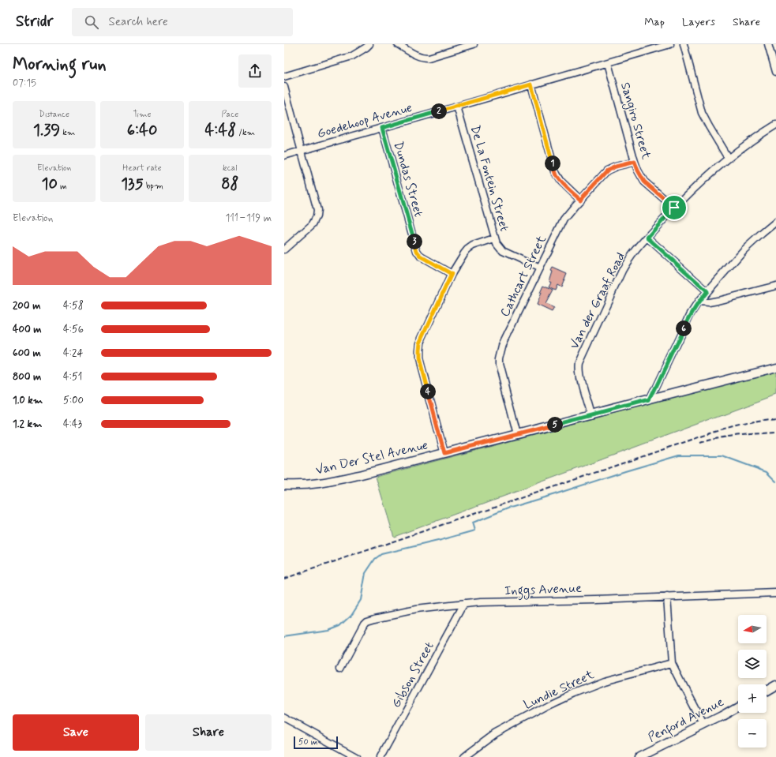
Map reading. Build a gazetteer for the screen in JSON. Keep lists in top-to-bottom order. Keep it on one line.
{"streets":{"street":["Goedehoop Avenue","Sangiro Street","De La Fontein Street","Dundas Street","Cathcart Street","Van der Graaf Road","Van Der Stel Avenue","Inggs Avenue","Gibson Street","Lundie Street","Penford Avenue"]},"crossings":[["Goedehoop Avenue","Sangiro Street"],["Goedehoop Avenue","De La Fontein Street"],["Goedehoop Avenue","Dundas Street"],["Sangiro Street","Cathcart Street"],["Sangiro Street","Van der Graaf Road"],["De La Fontein Street","Cathcart Street"],["Cathcart Street","Van Der Stel Avenue"],["Van der Graaf Road","Van Der Stel Avenue"],["Inggs Avenue","Gibson Street"]],"scale_bar":"50 m","north":"left","page":{"header":"Stridr","search":"Search here","nav":["Map","Layers","Share"],"heading":["Morning run","07:15"],"stats":[["Distance","1.39 km"],["Time","6:40"],["Pace","4:48 /km"],["Elevation","10 m"],["Heart rate","135 bpm"],["kcal","88"]],"pins":["2","1","3","6","4","5"],"chart":["Elevation","111–119 m"],"list":[{"name":"200 m","note":"4:58"},{"name":"400 m","note":"4:56"},{"name":"600 m","note":"4:24"},{"name":"800 m","note":"4:51"},{"name":"1.0 km","note":"5:00"},{"name":"1.2 km","note":"4:43"}],"map_buttons":["+","−"],"buttons":["Save","Share"],"scale":"50 m"}}
